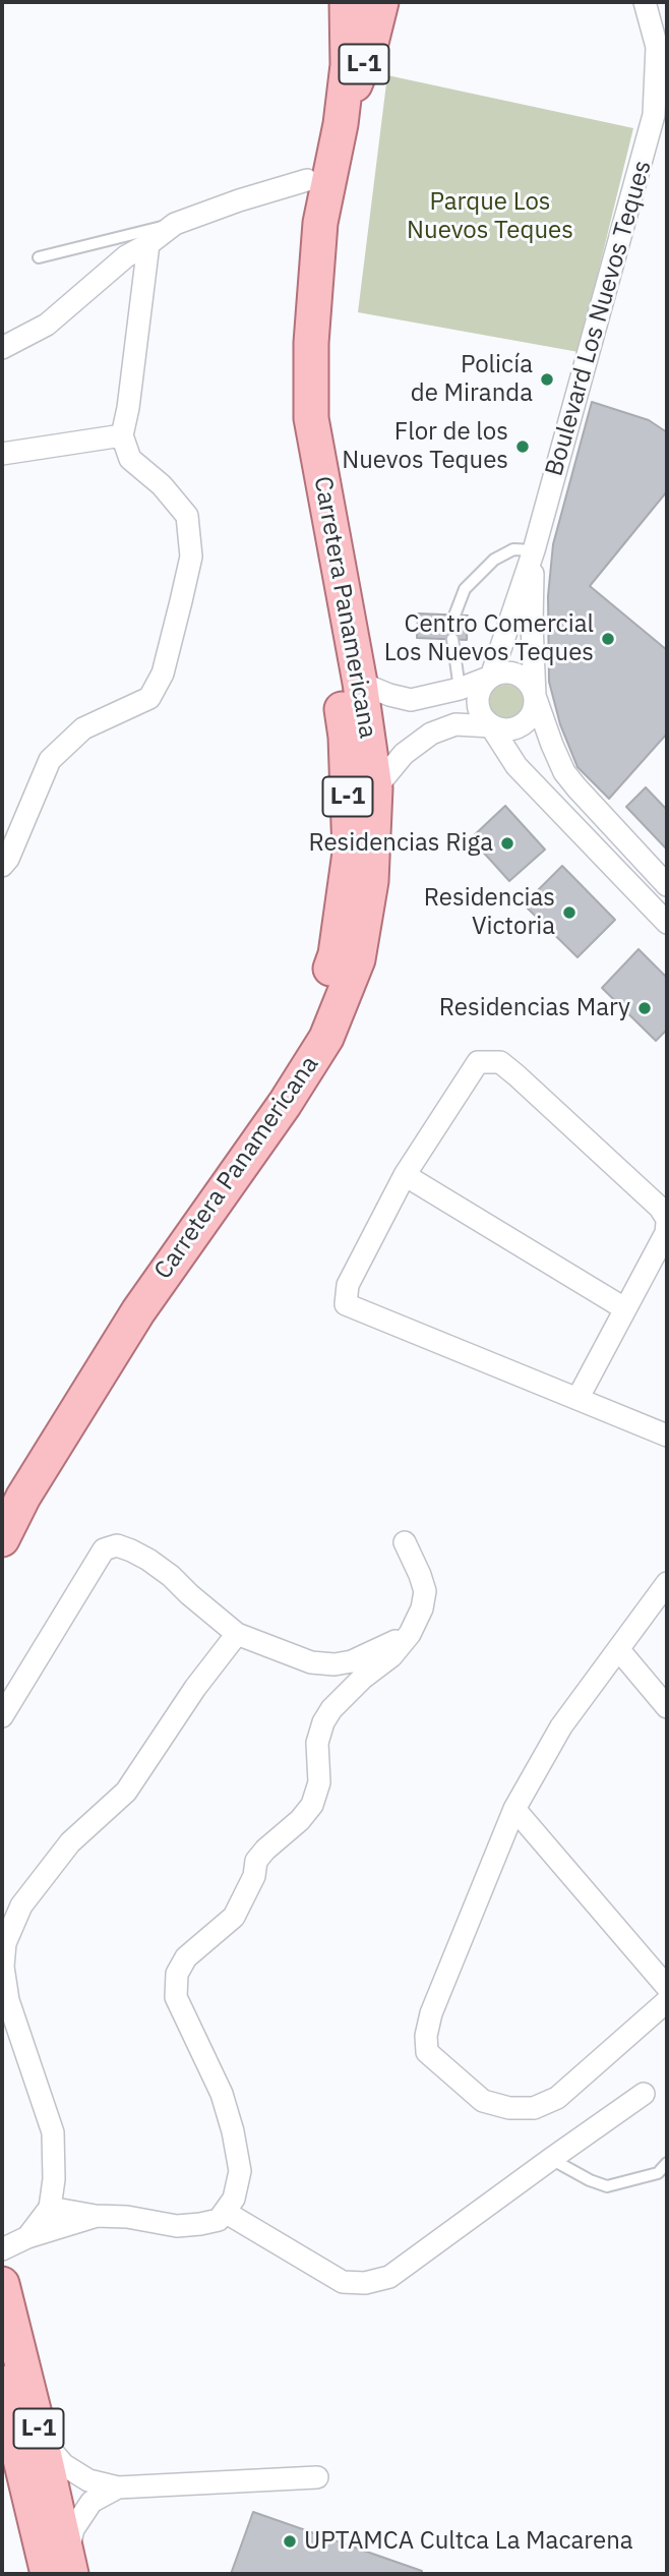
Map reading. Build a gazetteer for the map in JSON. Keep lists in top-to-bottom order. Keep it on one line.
{"streets":{"main road":["L-1","Carretera Panamericana"],"street":["Boulevard Los Nuevos Teques"]},"crossings":[["L-1","Carretera Panamericana"]],"parks":["Parque Los Nuevos Teques"],"places":["Policía de Miranda","Flor de los Nuevos Teques","Centro Comercial Los Nuevos Teques","Residencias Riga","Residencias Victoria","Residencias Mary","UPTAMCA Cultca La Macarena"]}
